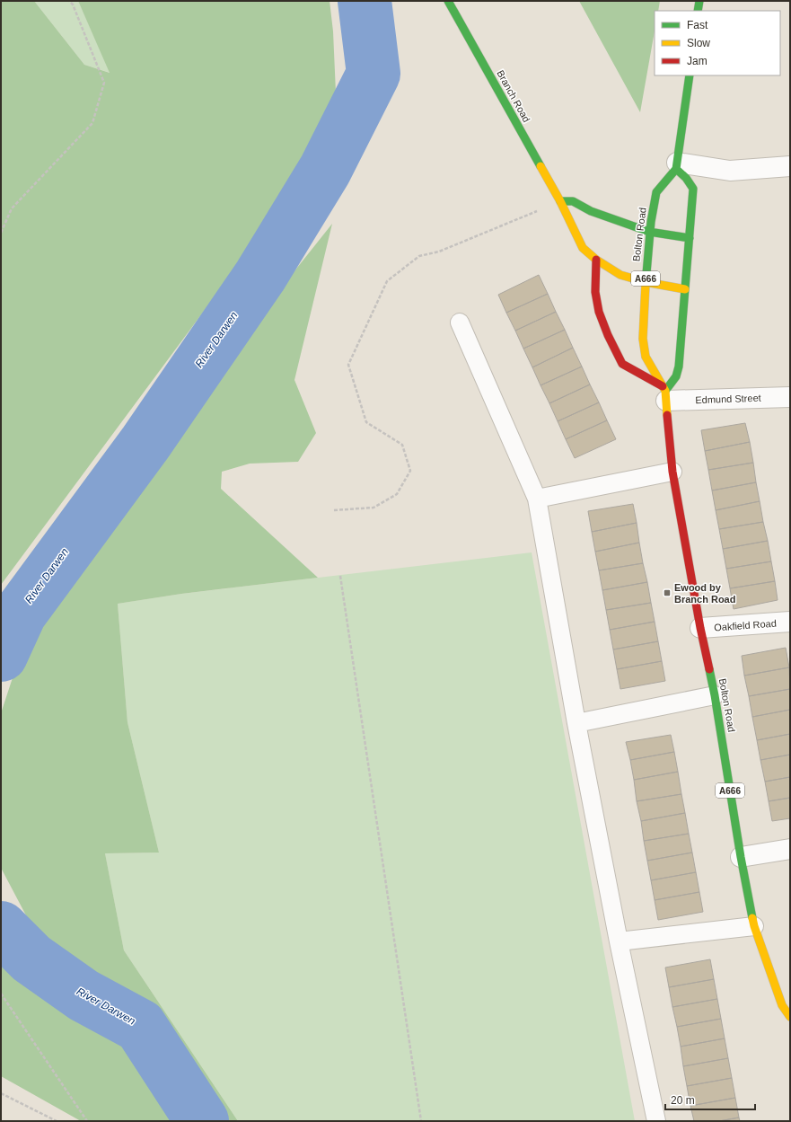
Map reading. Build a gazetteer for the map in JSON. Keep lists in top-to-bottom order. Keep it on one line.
{"streets":{"main road":["Branch Road","Bolton Road","A666"],"street":["Edmund Street","Oakfield Road"]},"crossings":[["Branch Road","Bolton Road"],["Bolton Road","Edmund Street"],["Bolton Road","Oakfield Road"]],"water":["River Darwen"],"places":{"transit":["Ewood by Branch Road"]},"legend":["Fast","Slow","Jam"],"scale_bar":"20 m"}
